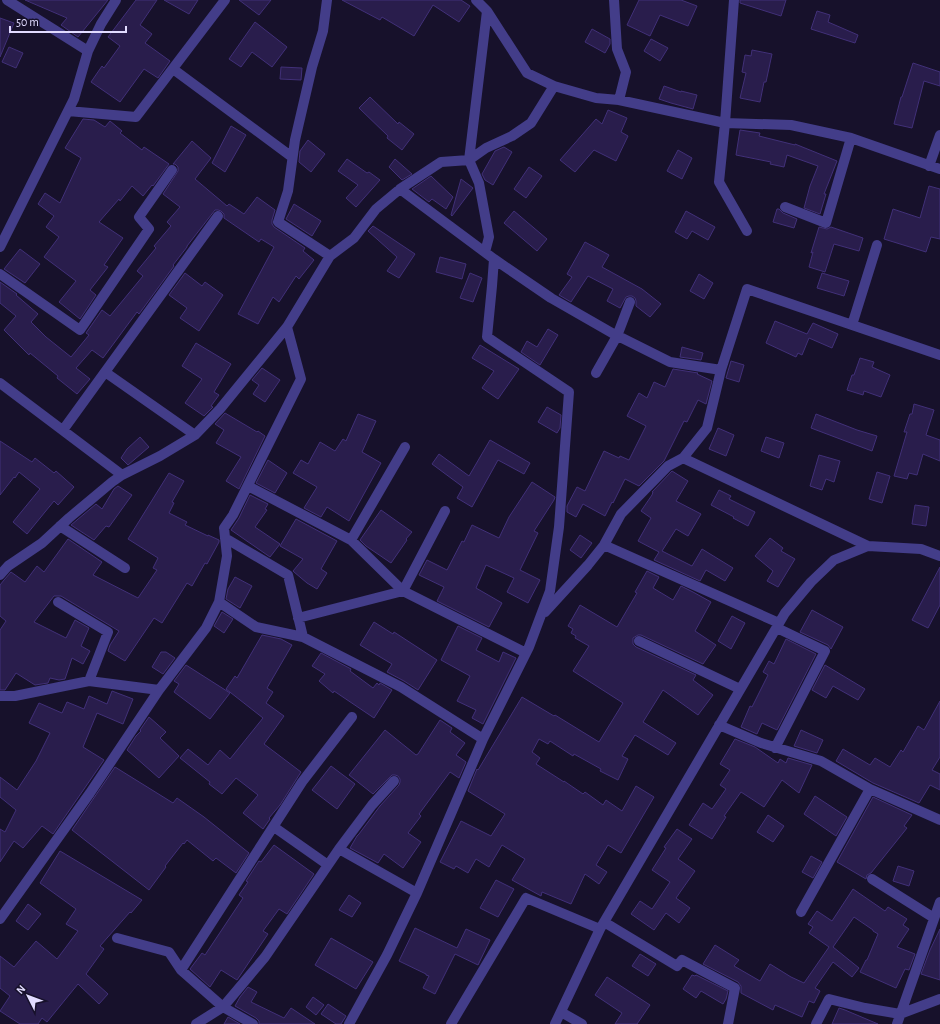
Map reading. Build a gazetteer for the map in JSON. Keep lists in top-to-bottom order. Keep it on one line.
{"scale_bar":"50 m","north":"top left"}
